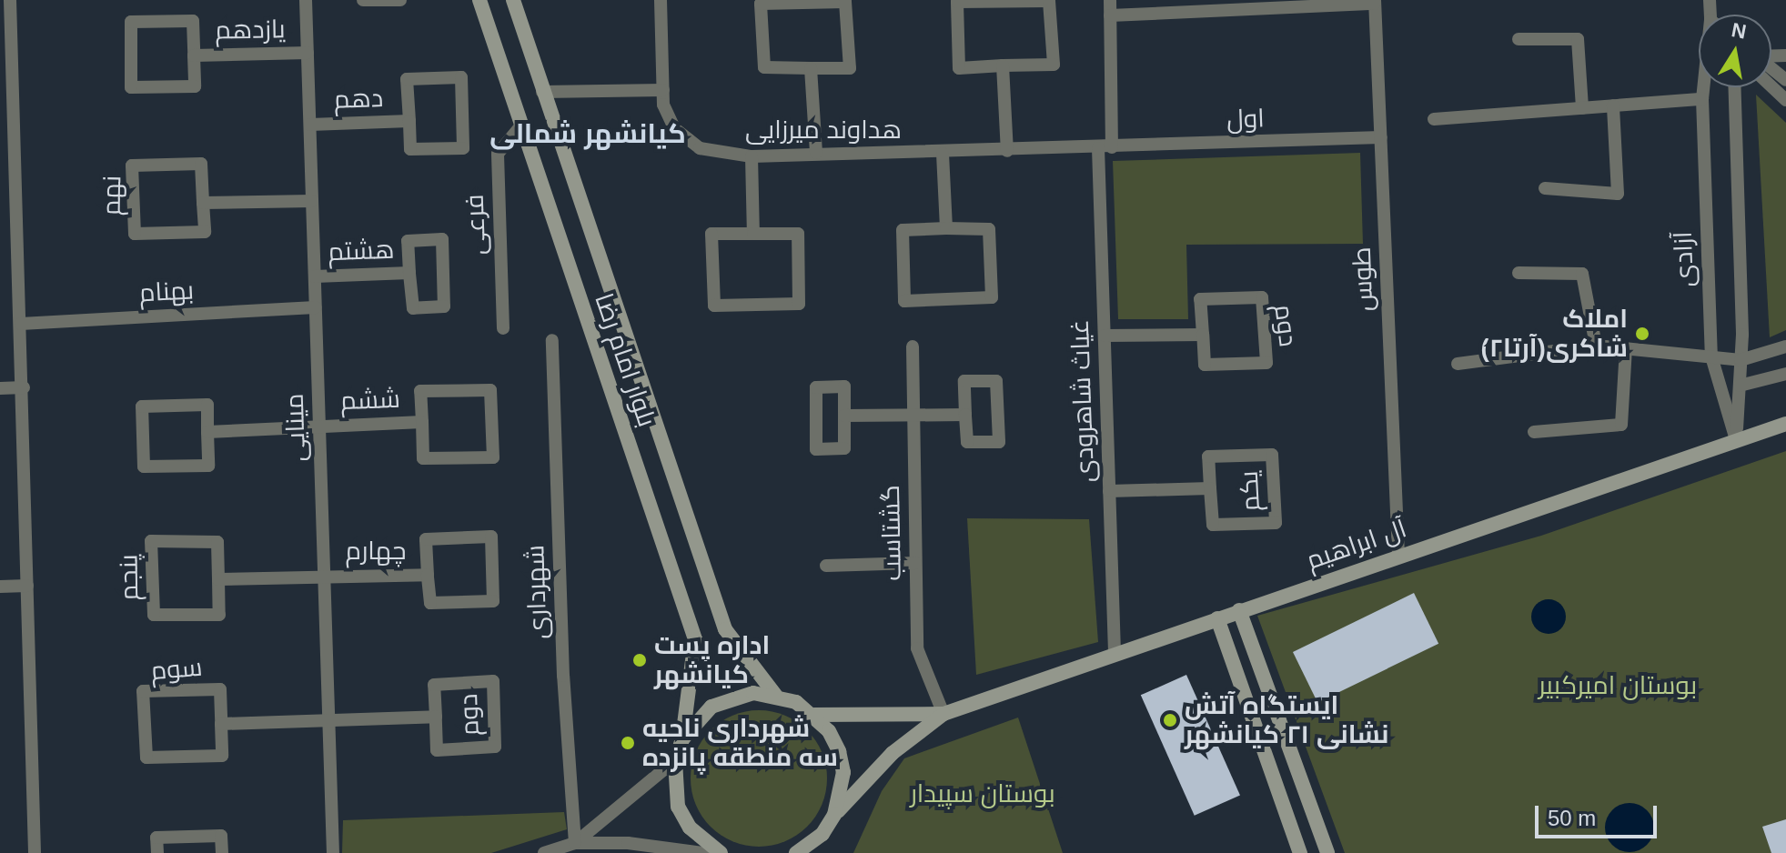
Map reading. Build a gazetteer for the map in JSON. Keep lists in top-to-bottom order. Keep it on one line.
{"streets":{"main road":["بلوار امام رضا","آل ابراهیم"],"street":["یازدهم","دهم","اول","هداوند میرزایی","نهم","فرعی","هشتم","آزادی","طوس","بهنام","دوم","ششم","غیاث شاهرودی","مینایی","یکم","گشتاسب","چهارم","پنجم","شهرداری","سوم"]},"crossings":[["یازدهم","مینایی"],["دهم","مینایی"],["اول","هداوند میرزایی"],["اول","طوس"],["اول","غیاث شاهرودی"],["هداوند میرزایی","غیاث شاهرودی"],["فرعی","بلوار امام رضا"],["هشتم","مینایی"],["آزادی","آل ابراهیم"],["طوس","آل ابراهیم"],["بهنام","مینایی"],["دوم","مینایی"],["ششم","مینایی"],["غیاث شاهرودی","یکم"],["غیاث شاهرودی","آل ابراهیم"],["مینایی","چهارم"],["گشتاسب","آل ابراهیم"]],"districts":["کیانشهر شمالی"],"parks":["بوستان امیرکبیر","بوستان سپیدار"],"places":["املاک شاکری(آرتا۲)","اداره پست کیانشهر","ایستگاه آتش نشانی ۲۱ کیانشهر","شهرداری ناحیه سه منطقه پانزده"],"scale_bar":"50 m","north":"top"}
